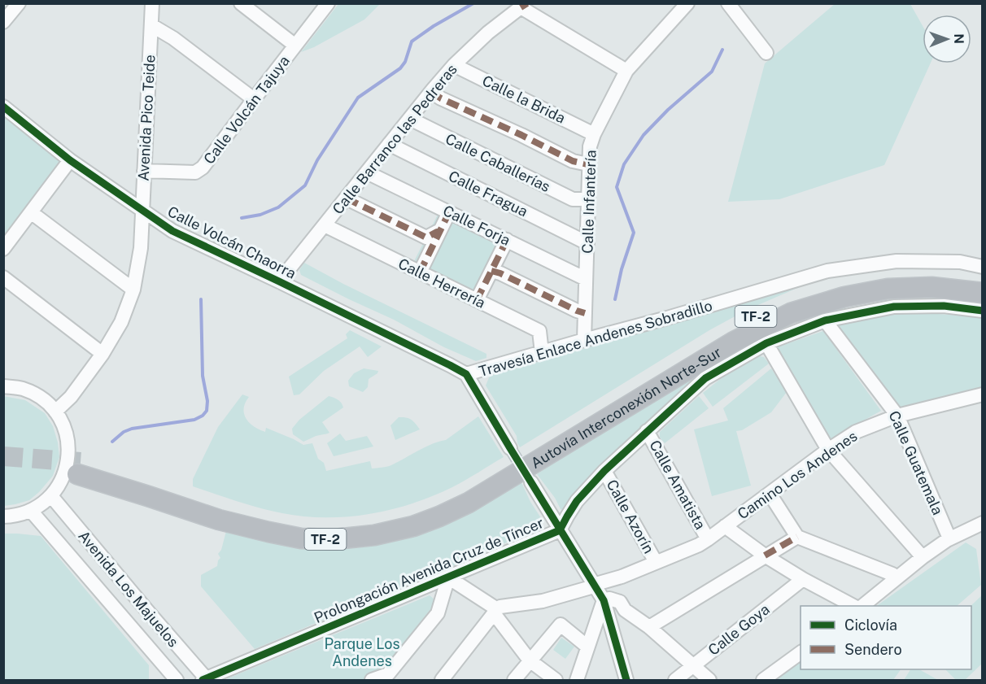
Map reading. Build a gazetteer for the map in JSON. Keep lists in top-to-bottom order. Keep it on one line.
{"streets":{"highway":["TF-2","Autovía Interconexión Norte-Sur"],"street":["Calle la Brida","Calle Volcán Tajuya","Avenida Pico Teide","Calle Barranco las Pedreras","Calle Caballerías","Calle Fragua","Calle Infantería","Calle Forja","Calle Volcán Chaorra","Calle Herrería","Travesía Enlace Andenes Sobradillo","Calle Guatemala","Camino Los Andenes","Calle Amatista","Calle Azorín","Prolongación Avenida Cruz de Tíncer","Avenida Los Majuelos","Calle Goya"]},"crossings":[["Calle la Brida","Calle Barranco las Pedreras"],["Calle la Brida","Calle Infantería"],["Calle Volcán Tajuya","Avenida Pico Teide"],["Avenida Pico Teide","Calle Volcán Chaorra"],["Calle Barranco las Pedreras","Calle Caballerías"],["Calle Barranco las Pedreras","Calle Fragua"],["Calle Barranco las Pedreras","Calle Infantería"],["Calle Barranco las Pedreras","Calle Forja"],["Calle Barranco las Pedreras","Calle Volcán Chaorra"],["Calle Barranco las Pedreras","Calle Herrería"],["Calle Caballerías","Calle Infantería"],["Calle Fragua","Calle Infantería"],["Calle Infantería","Calle Forja"],["Calle Infantería","Travesía Enlace Andenes Sobradillo"],["Calle Volcán Chaorra","Travesía Enlace Andenes Sobradillo"],["Calle Herrería","Travesía Enlace Andenes Sobradillo"],["Calle Guatemala","Camino Los Andenes"],["Calle Guatemala","Prolongación Avenida Cruz de Tíncer"],["Camino Los Andenes","Calle Amatista"],["Camino Los Andenes","Calle Azorín"],["Calle Amatista","Prolongación Avenida Cruz de Tíncer"],["Calle Azorín","Prolongación Avenida Cruz de Tíncer"],["Prolongación Avenida Cruz de Tíncer","Avenida Los Majuelos"]],"parks":["Parque Los Andenes"],"legend":["Ciclovía","Sendero"],"north":"right"}
